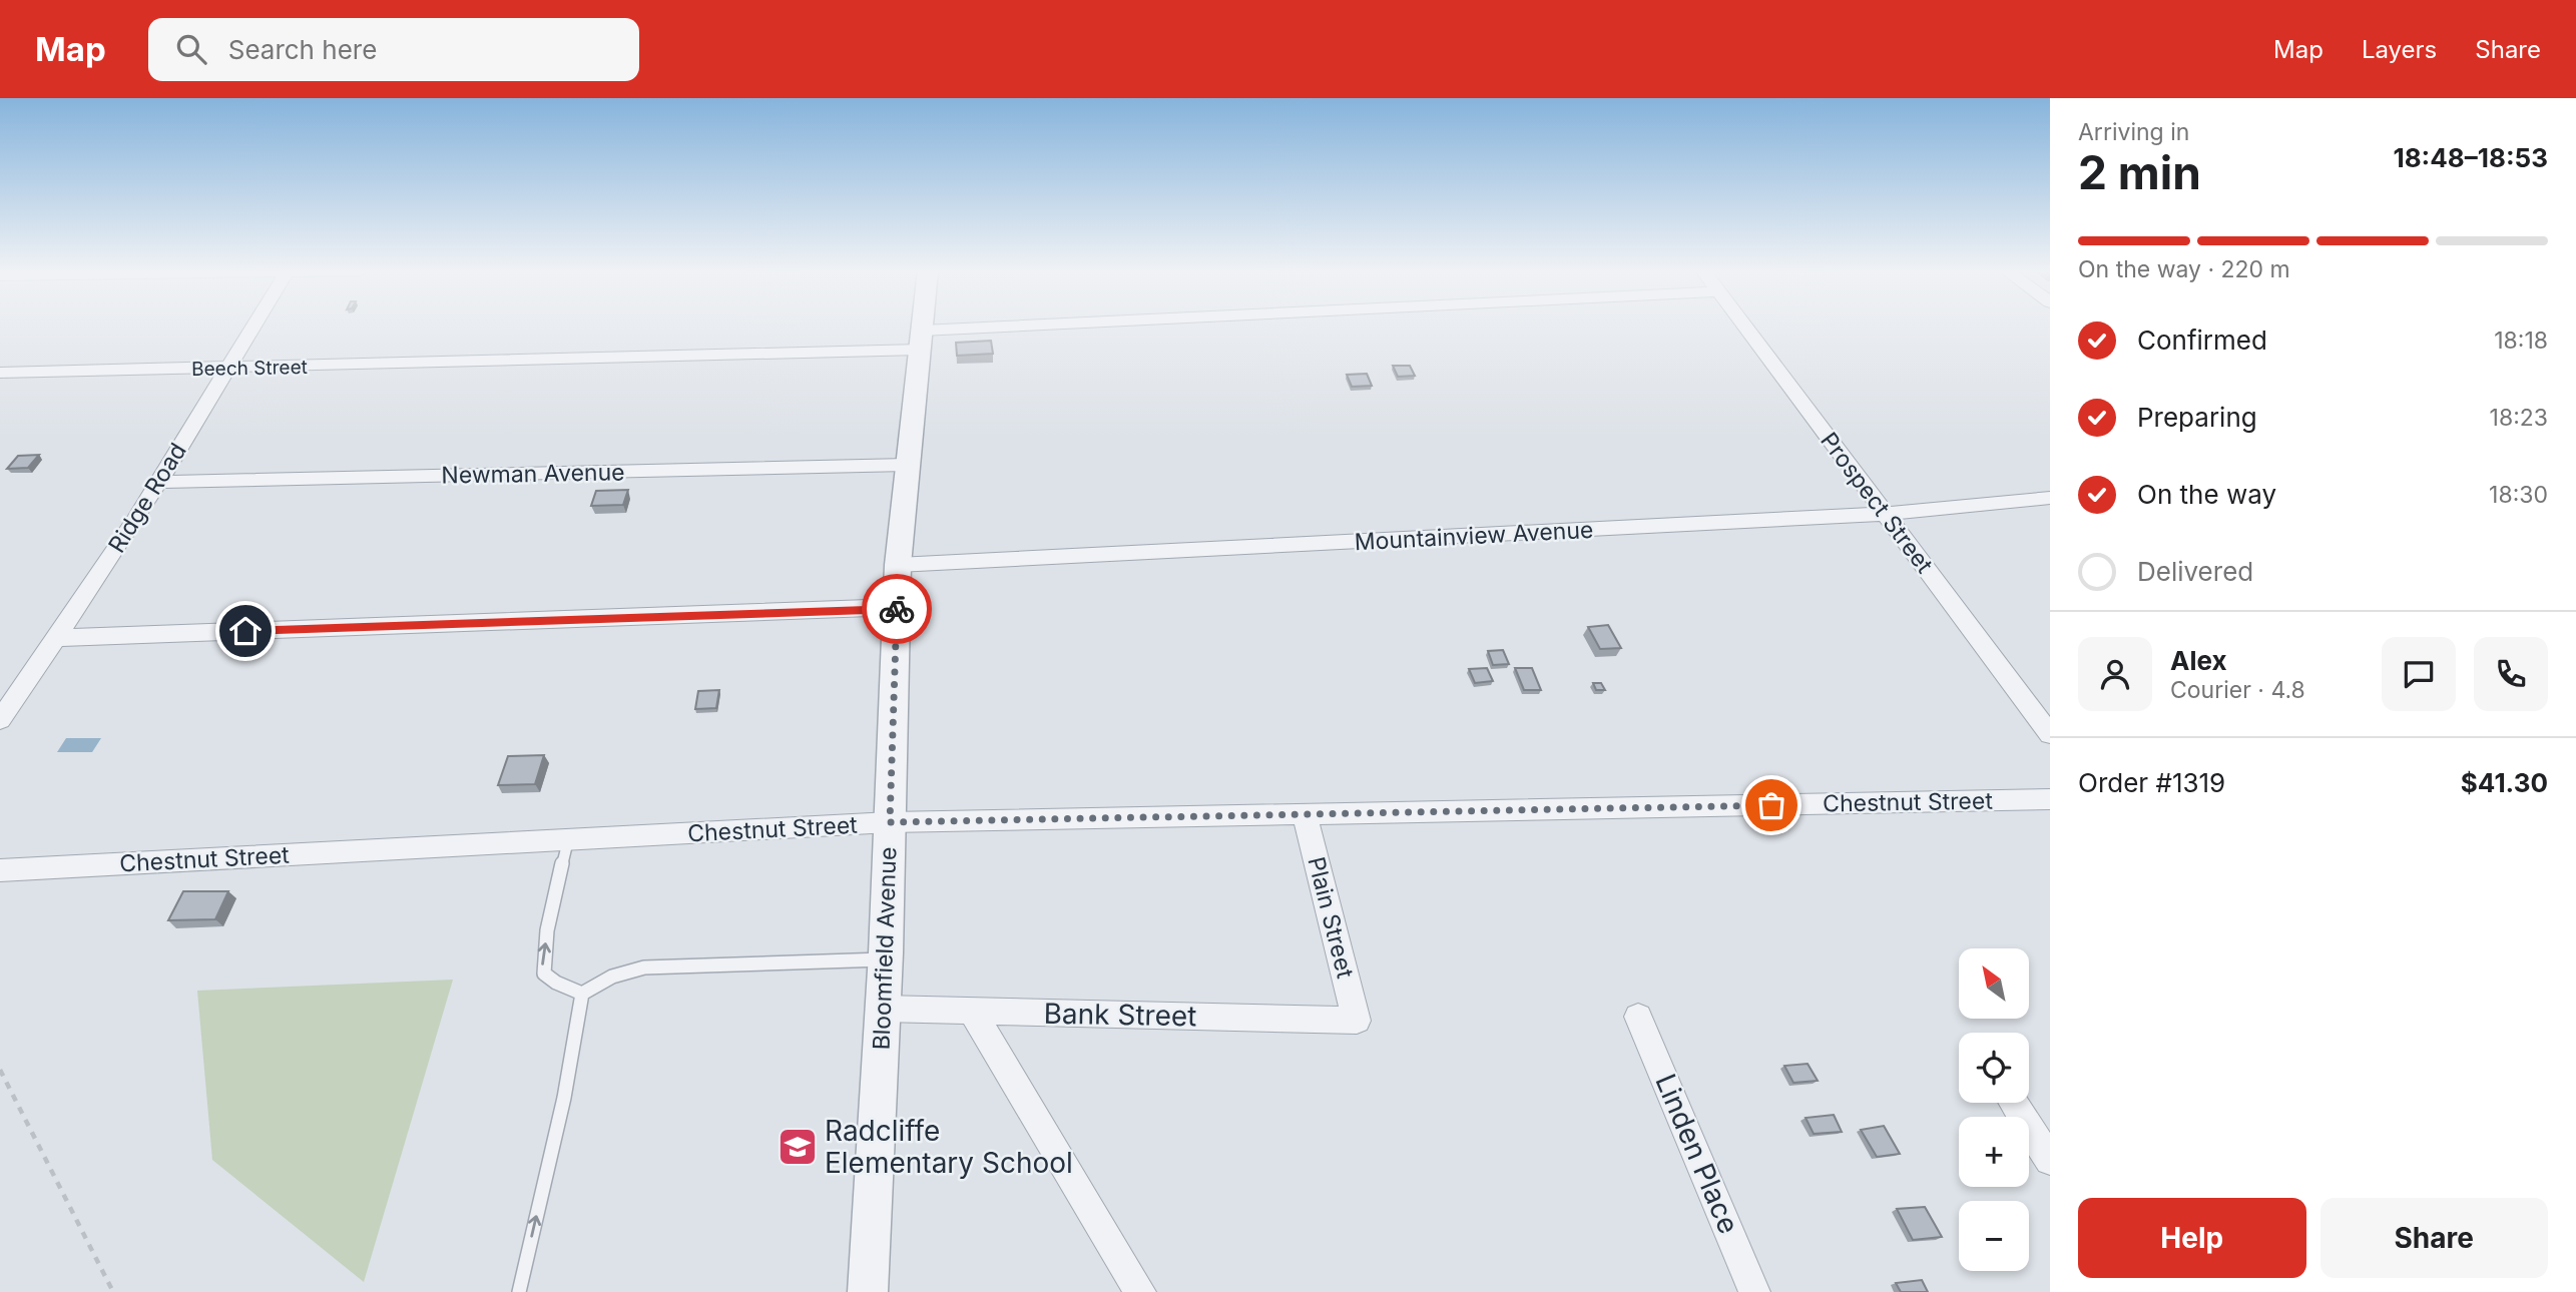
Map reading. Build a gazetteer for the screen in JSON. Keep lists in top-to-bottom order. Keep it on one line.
{"streets":{"street":["Beech Street","Newman Avenue","Ridge Road","Prospect Street","Mountainview Avenue","Chestnut Street","Plain Street","Bloomfield Avenue","Bank Street","Linden Place"]},"crossings":[["Beech Street","Ridge Road"],["Beech Street","Bloomfield Avenue"],["Newman Avenue","Ridge Road"],["Newman Avenue","Bloomfield Avenue"],["Prospect Street","Mountainview Avenue"],["Mountainview Avenue","Bloomfield Avenue"],["Chestnut Street","Plain Street"],["Chestnut Street","Bloomfield Avenue"],["Plain Street","Bank Street"],["Bloomfield Avenue","Bank Street"]],"places":{"school or university":["Radcliffe Elementary School"]},"north":"top left","page":{"header":"Map","search":"Search here","nav":["Map","Layers","Share"],"heading":["2 min","Arriving in","18:48–18:53"],"panel":["Alex","Courier · 4.8","Order #1319","$41.30"],"bar":"On the way · 220 m","list":[["Confirmed","18:18"],["Preparing","18:23"],["On the way","18:30"],"Delivered"],"map_buttons":["+","−"],"buttons":["Help","Share"]}}
